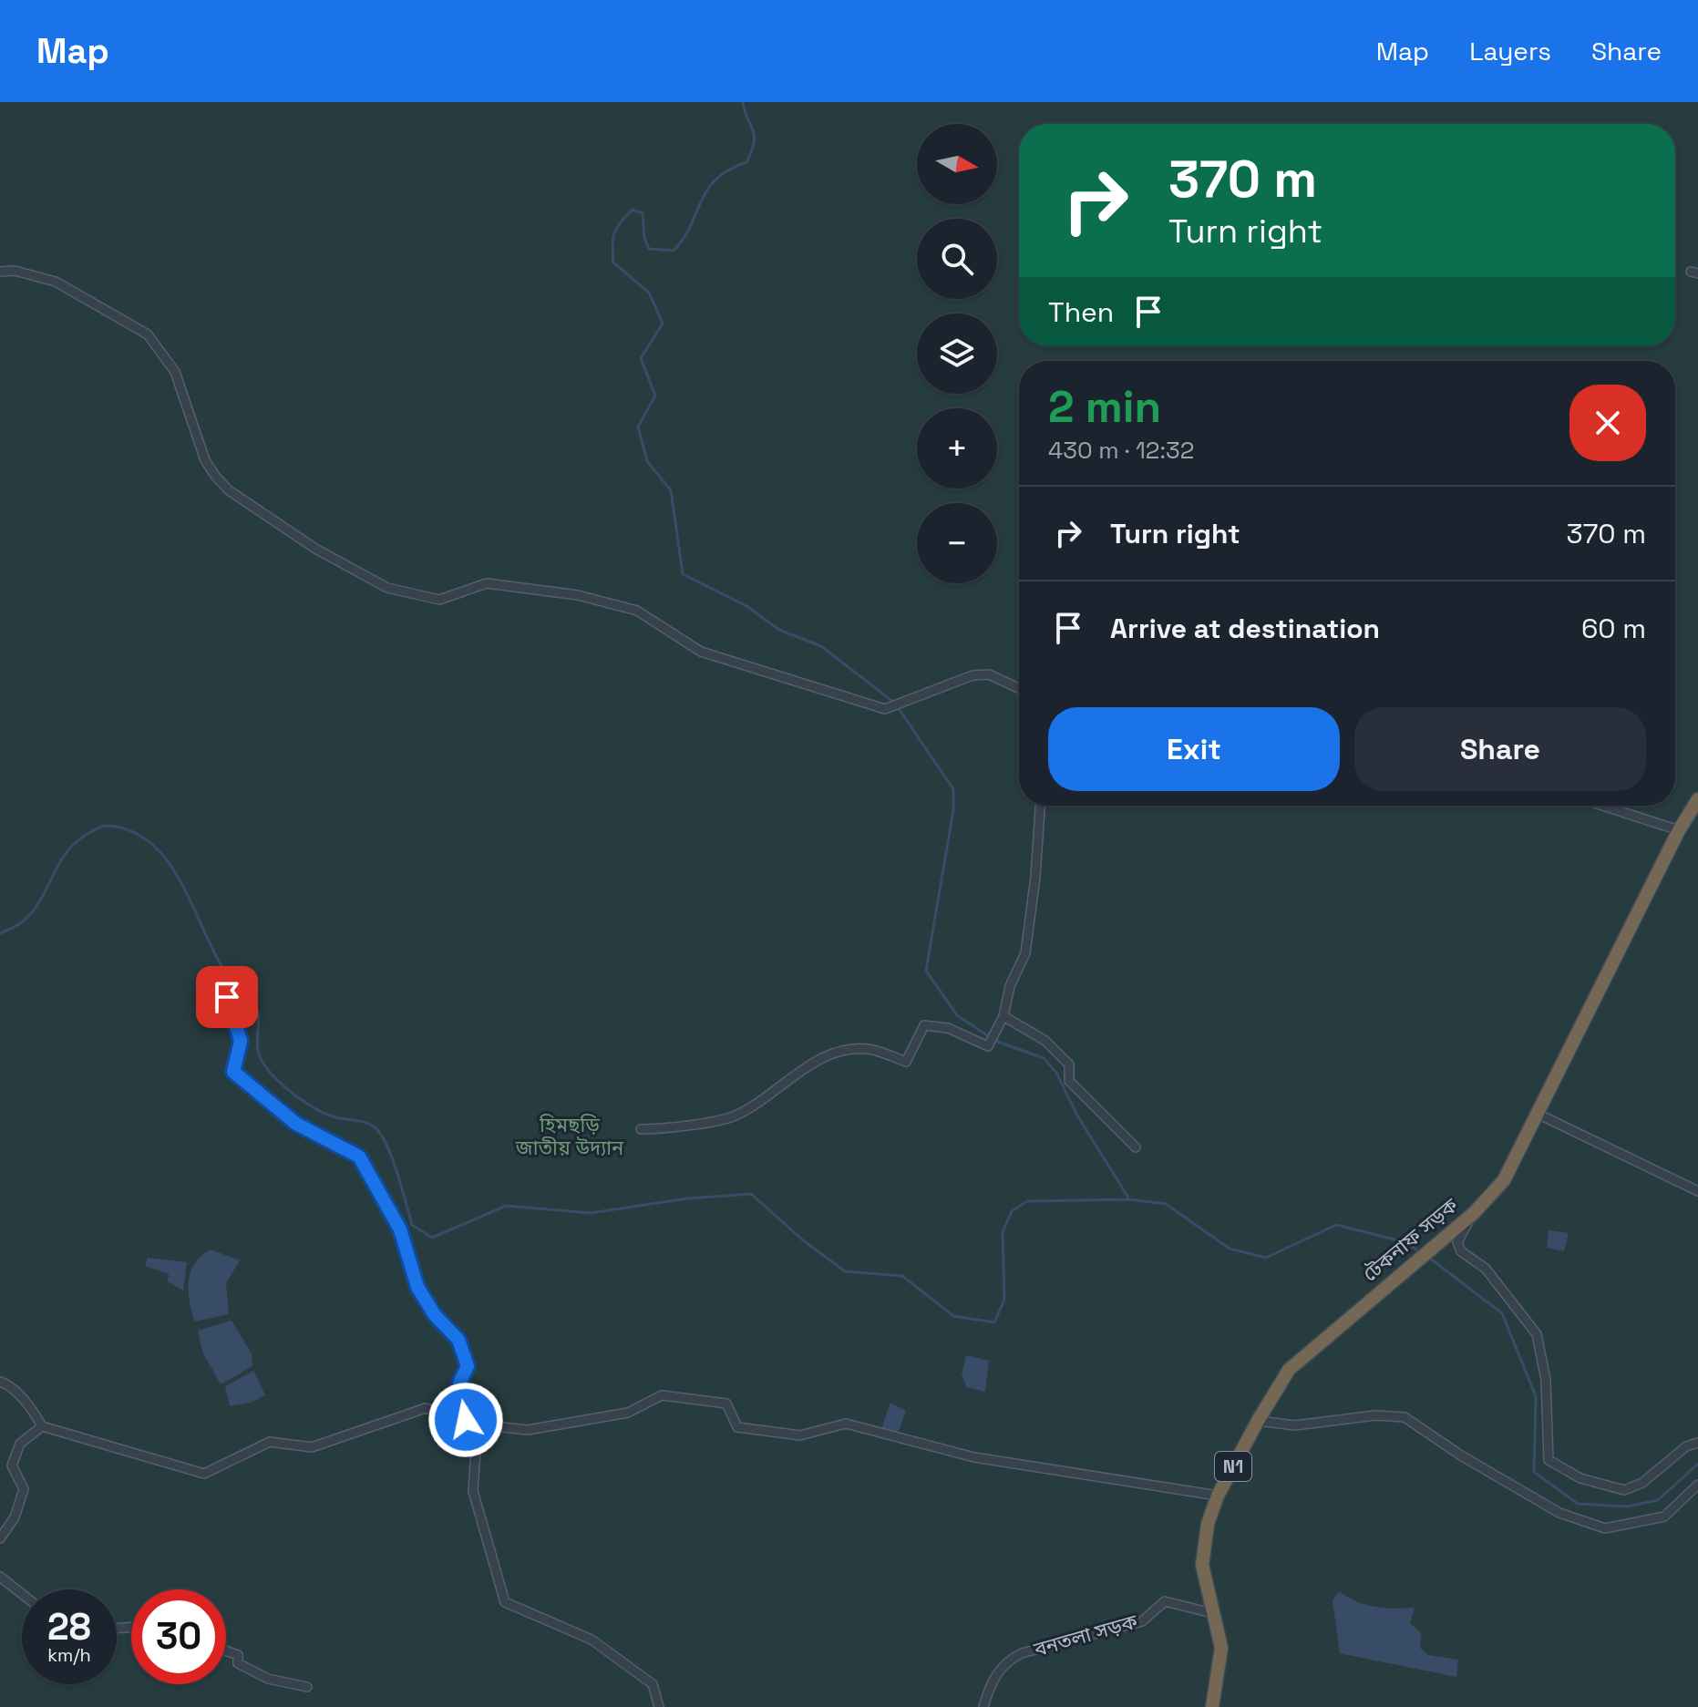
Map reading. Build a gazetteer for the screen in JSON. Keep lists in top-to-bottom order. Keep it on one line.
{"streets":{"highway":["টেকনাফ সড়ক","N1"],"street":["বনতলা সড়ক"]},"crossings":[["টেকনাফ সড়ক","বনতলা সড়ক"]],"parks":["হিমছড়ি জাতীয় উদ্যান"],"north":"right","page":{"header":"Map","nav":["Map","Layers","Share"],"map_buttons":["+","−"],"turn":["370 m","Turn right"],"then":"Then","heading":["2 min","430 m · 12:32"],"list":[{"name":"Turn right","value":"370 m"},{"name":"Arrive at destination","value":"60 m"}],"buttons":["Exit","Share"],"speed":"28 km/h","limit":"30"}}
